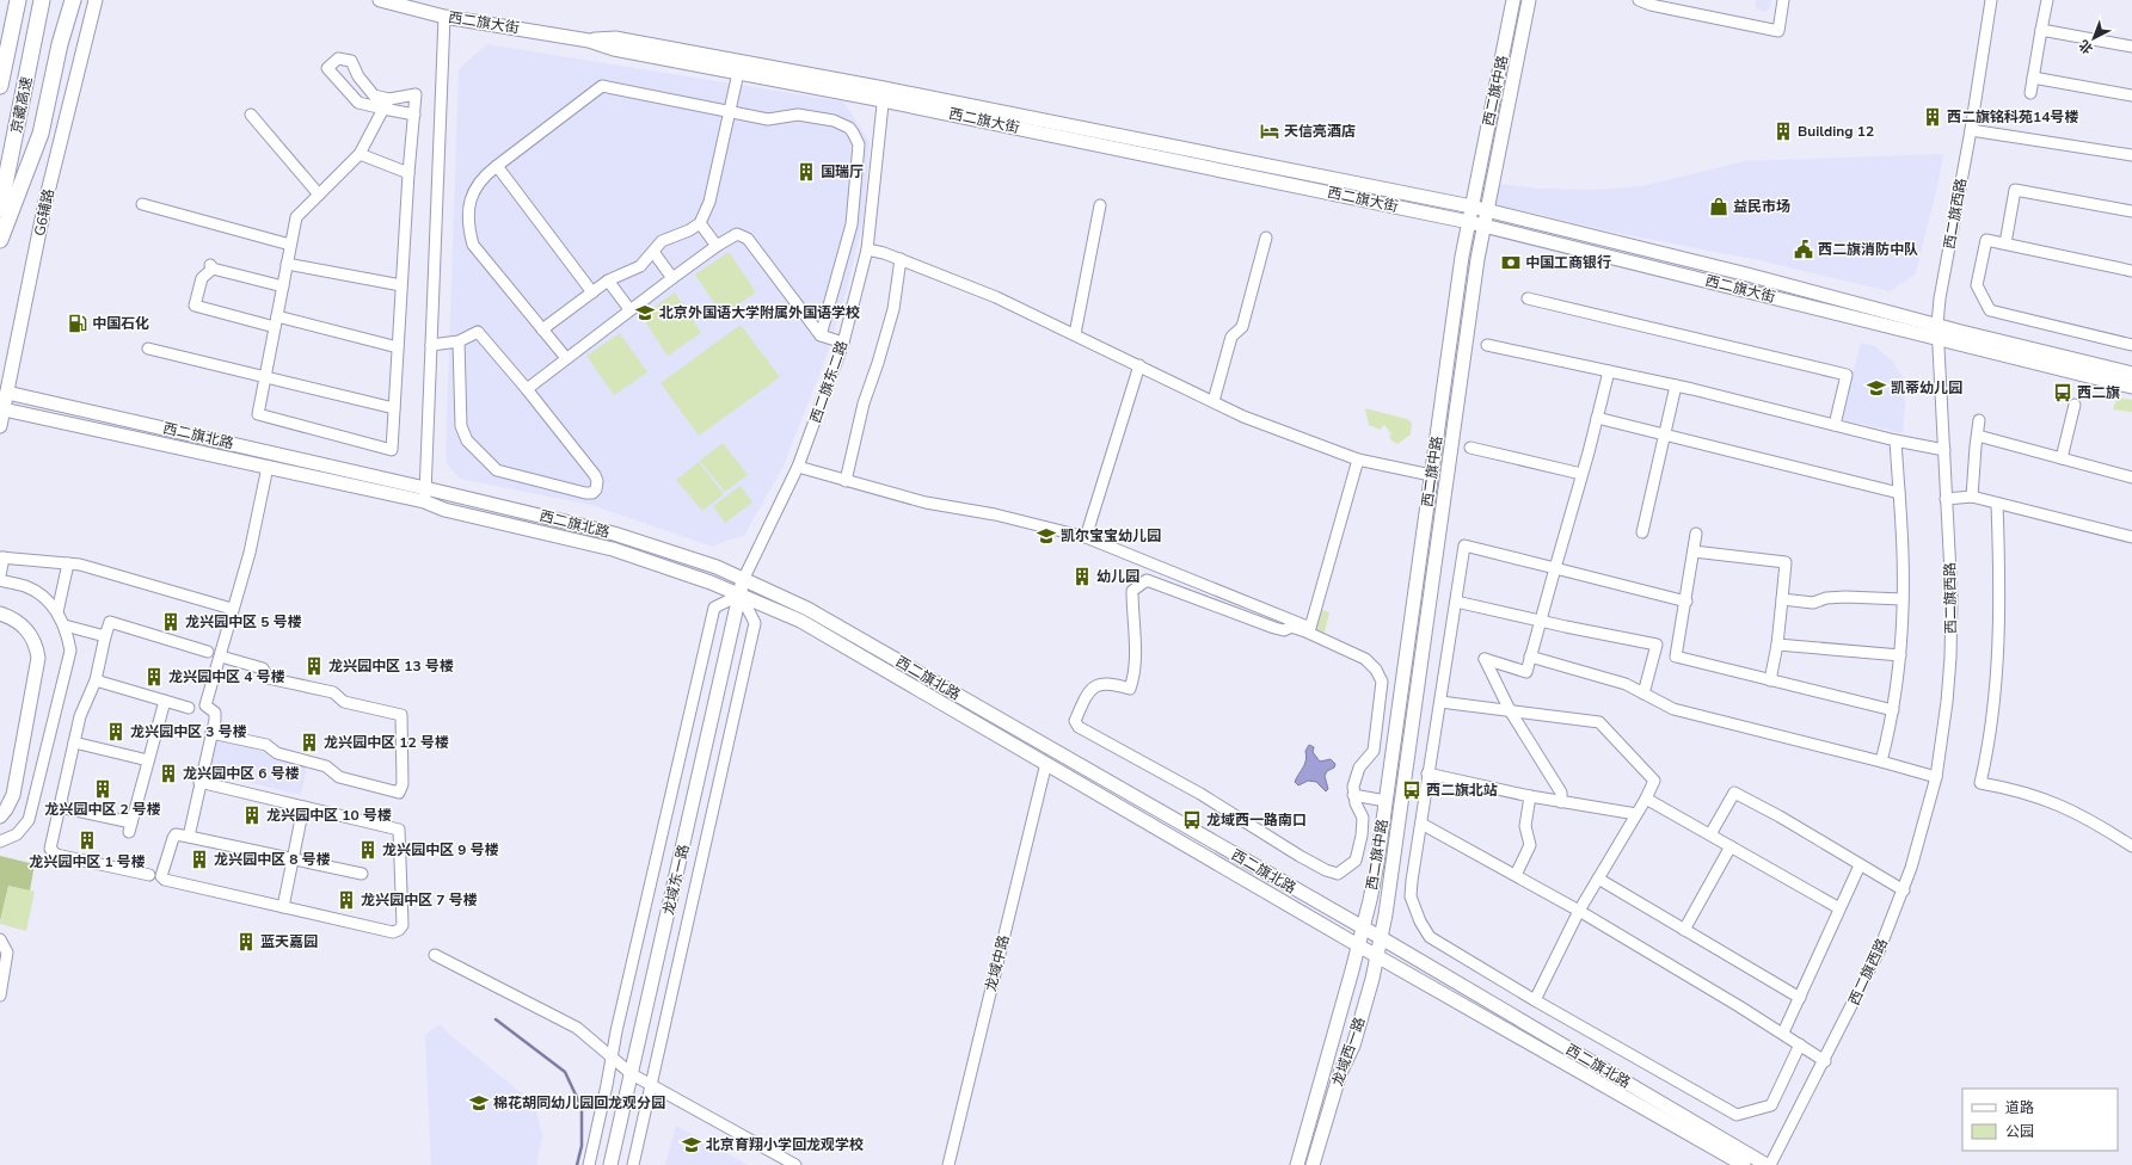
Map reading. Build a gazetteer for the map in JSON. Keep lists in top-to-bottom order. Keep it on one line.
{"streets":{"highway":["京藏高速"],"main road":["西二旗大街","西二旗中路","G6辅路","西二旗北路","龙域东一路","龙域西一路"],"street":["西二旗西路","西二旗东二路","龙域中路"]},"crossings":[["西二旗大街","西二旗中路"],["西二旗大街","西二旗西路"],["西二旗大街","西二旗东二路"],["西二旗中路","西二旗北路"],["西二旗中路","龙域西一路"],["G6辅路","西二旗北路"],["西二旗西路","西二旗北路"],["西二旗东二路","西二旗北路"],["西二旗东二路","龙域东一路"],["西二旗北路","龙域东一路"],["西二旗北路","龙域中路"],["西二旗北路","龙域西一路"]],"places":{"building":["西二旗铭科苑14号楼","Building 12","国瑞厅","幼儿园","龙兴园中区 5 号楼","龙兴园中区 13 号楼","龙兴园中区 4 号楼","龙兴园中区 3 号楼","龙兴园中区 12 号楼","龙兴园中区 6 号楼","龙兴园中区 2 号楼","龙兴园中区 10 号楼","龙兴园中区 1 号楼","龙兴园中区 9 号楼","龙兴园中区 8 号楼","龙兴园中区 7 号楼","蓝天嘉园"],"hotel":["天信亮酒店"],"shop":["益民市场"],"public building":["西二旗消防中队"],"bank":["中国工商银行"],"school or university":["北京外国语大学附属外国语学校","凯蒂幼儿园","凯尔宝宝幼儿园","棉花胡同幼儿园回龙观分园","北京育翔小学回龙观学校"],"fuel station":["中国石化"],"bus stop":["西二旗","西二旗北站","龙域西一路南口"]},"legend":["道路","公园"],"north":"bottom left"}
